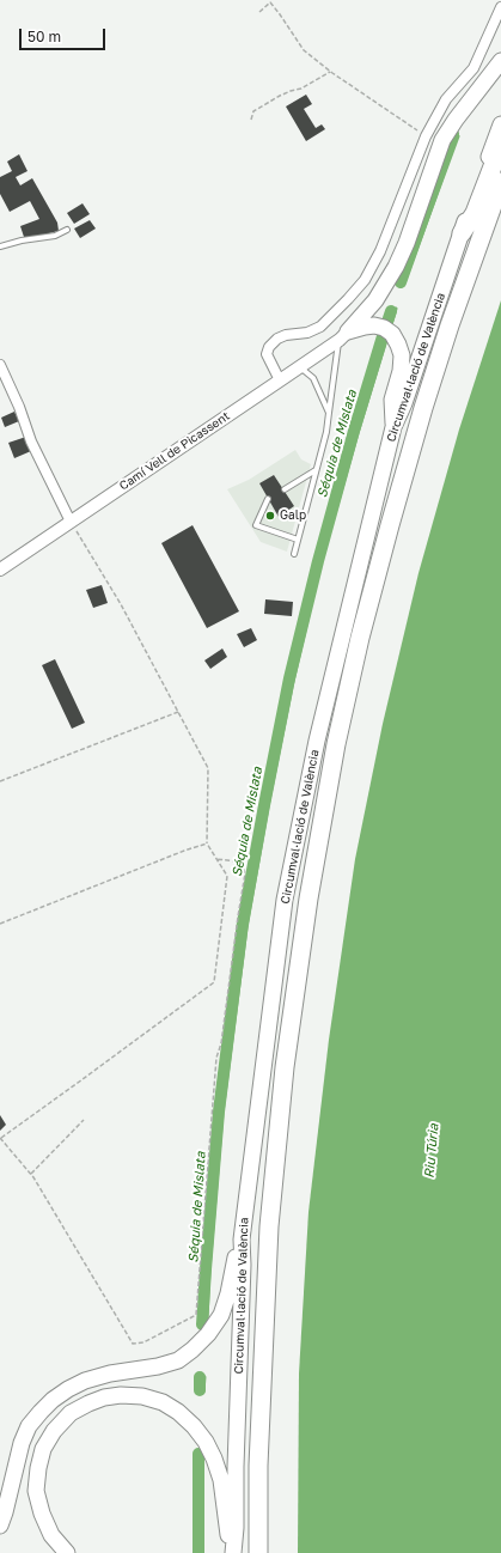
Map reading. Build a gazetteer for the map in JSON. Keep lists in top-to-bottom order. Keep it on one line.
{"streets":{"highway":["Circumval·lació de València"],"street":["Camí Vell de Picassent"]},"water":["Séquia de Mislata","Riu Túria"],"places":["Galp"],"scale_bar":"50 m"}
